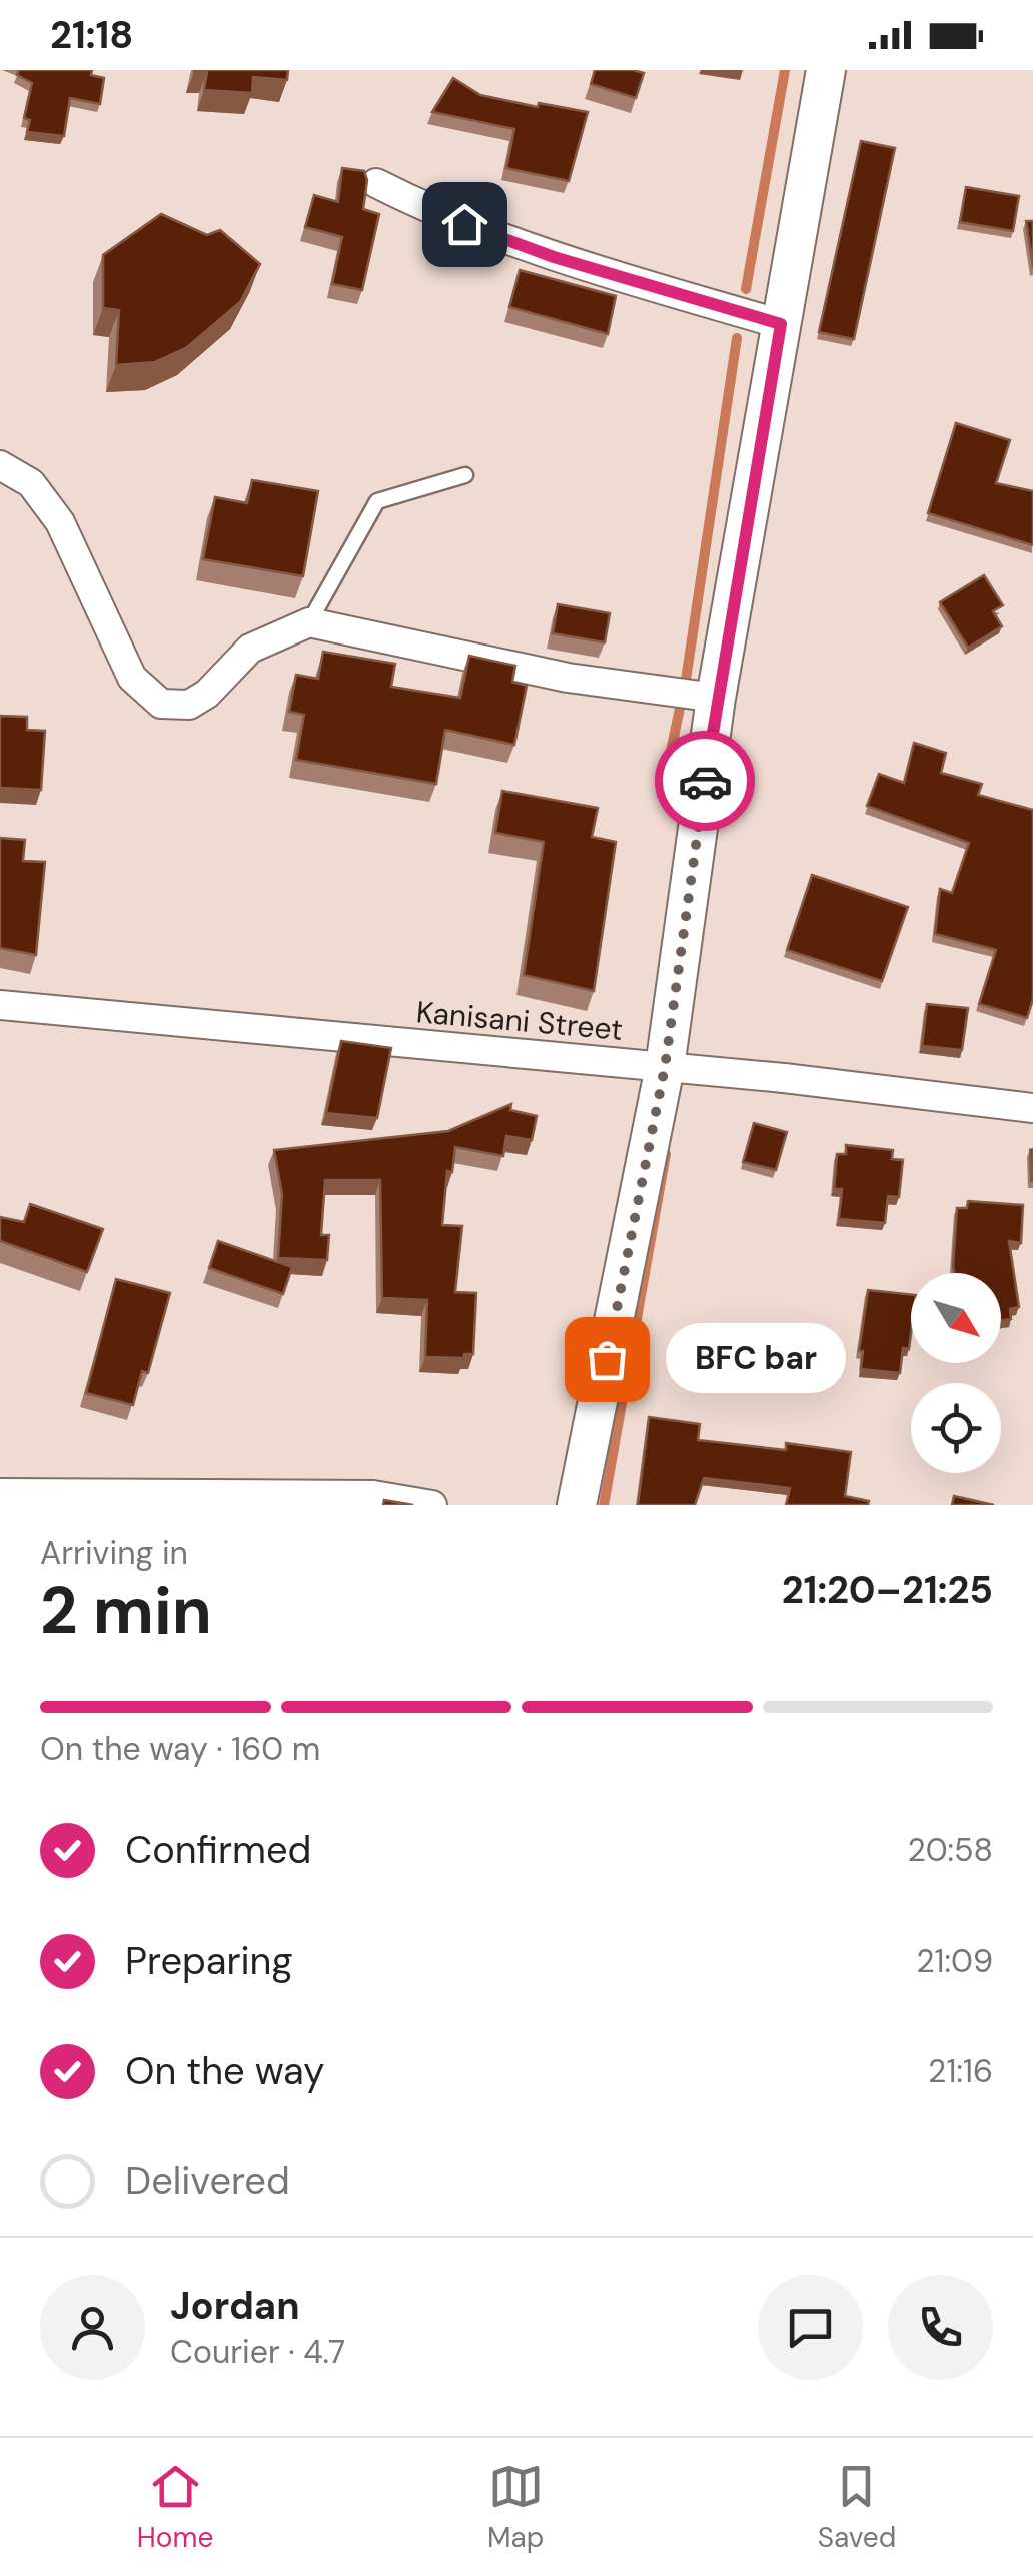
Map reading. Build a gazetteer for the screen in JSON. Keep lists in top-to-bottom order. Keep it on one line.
{"streets":{"street":["Kanisani Street"]},"places":["BFC bar"],"north":"bottom right","page":{"status":"21:18","bubble":"BFC bar","heading":["2 min","Arriving in","21:20–21:25"],"panel":["Jordan","Courier · 4.7"],"bar":"On the way · 160 m","list":[["Confirmed","20:58"],["Preparing","21:09"],["On the way","21:16"],"Delivered"],"tabs":["Home","Map","Saved"]}}
